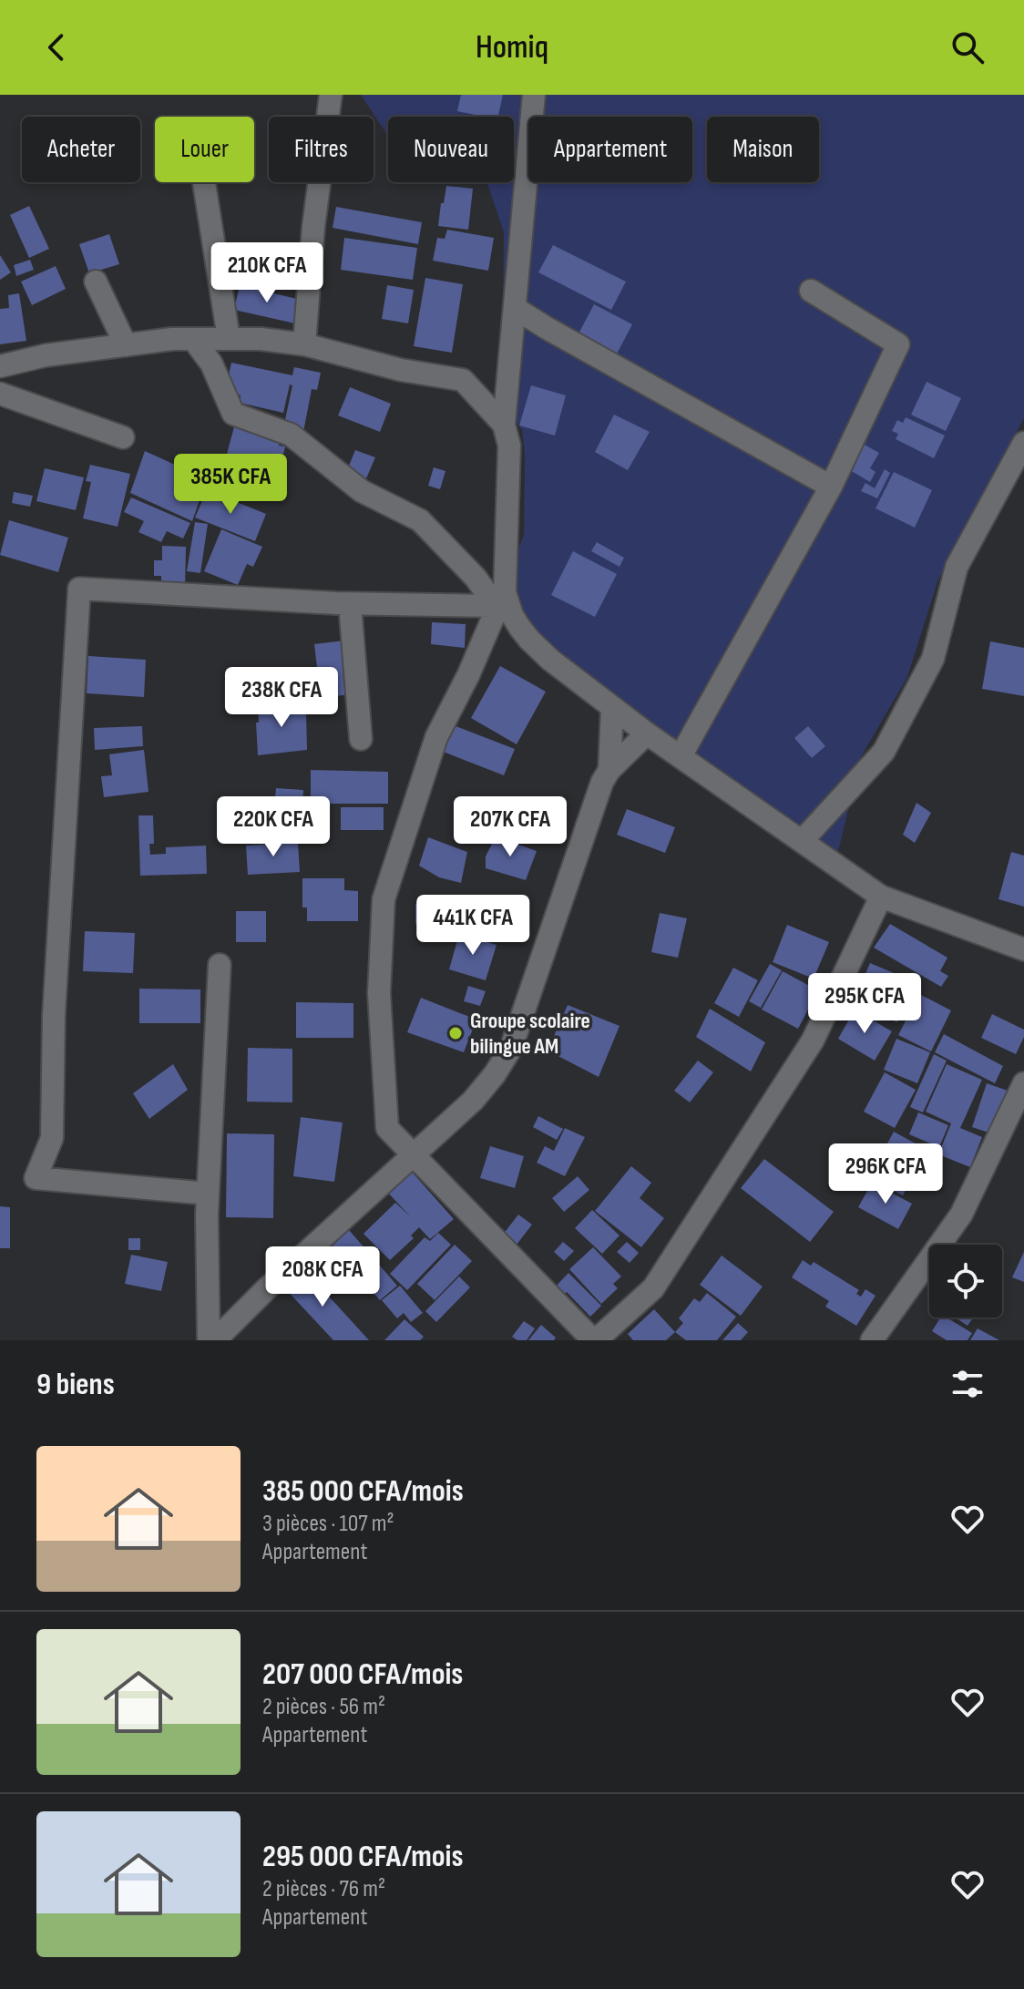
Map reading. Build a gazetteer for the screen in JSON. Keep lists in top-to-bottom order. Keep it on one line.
{"places":["Groupe scolaire bilingue AM"],"page":{"header":"Homiq","chip":["Acheter","Louer","Filtres","Nouveau","Appartement","Maison"],"price":["210K CFA","385K CFA","238K CFA","220K CFA","207K CFA","441K CFA","295K CFA","296K CFA","208K CFA"],"heading":"9 biens","list":[{"name":"385 000 CFA/mois","note":"3 pièces · 107 m² · Appartement"},{"name":"207 000 CFA/mois","note":"2 pièces · 56 m² · Appartement"},{"name":"295 000 CFA/mois","note":"2 pièces · 76 m² · Appartement"}]}}
